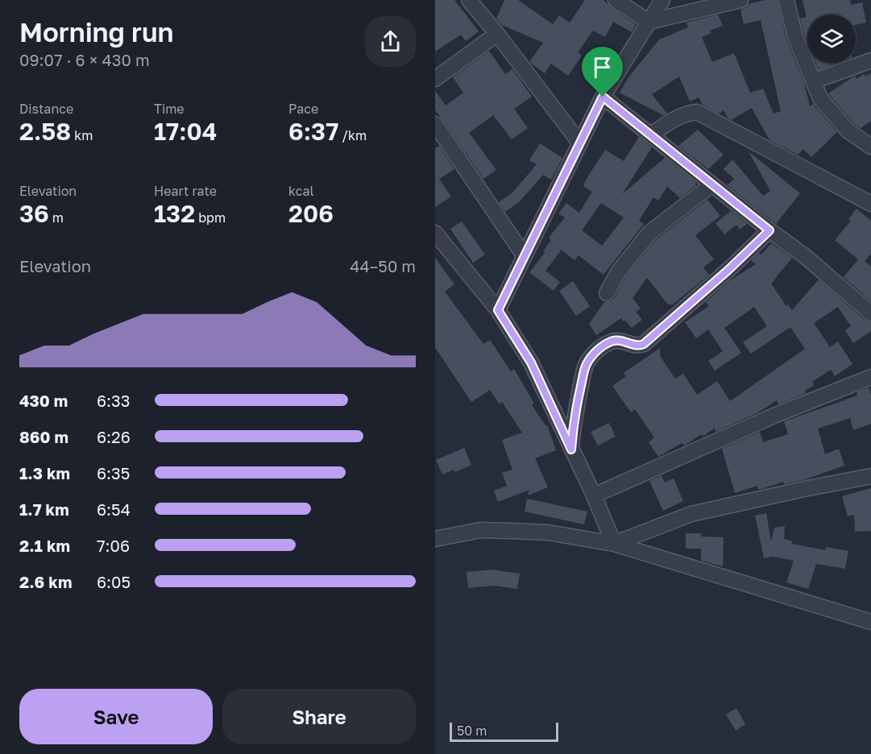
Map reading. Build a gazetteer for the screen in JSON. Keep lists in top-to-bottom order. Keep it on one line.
{"scale_bar":"50 m","page":{"heading":["Morning run","09:07 · 6 × 430 m"],"stats":[["Distance","2.58 km"],["Time","17:04"],["Pace","6:37 /km"],["Elevation","36 m"],["Heart rate","132 bpm"],["kcal","206"]],"chart":["Elevation","44–50 m"],"list":[{"name":"430 m","note":"6:33"},{"name":"860 m","note":"6:26"},{"name":"1.3 km","note":"6:35"},{"name":"1.7 km","note":"6:54"},{"name":"2.1 km","note":"7:06"},{"name":"2.6 km","note":"6:05"}],"buttons":["Save","Share"],"scale":"50 m"}}
